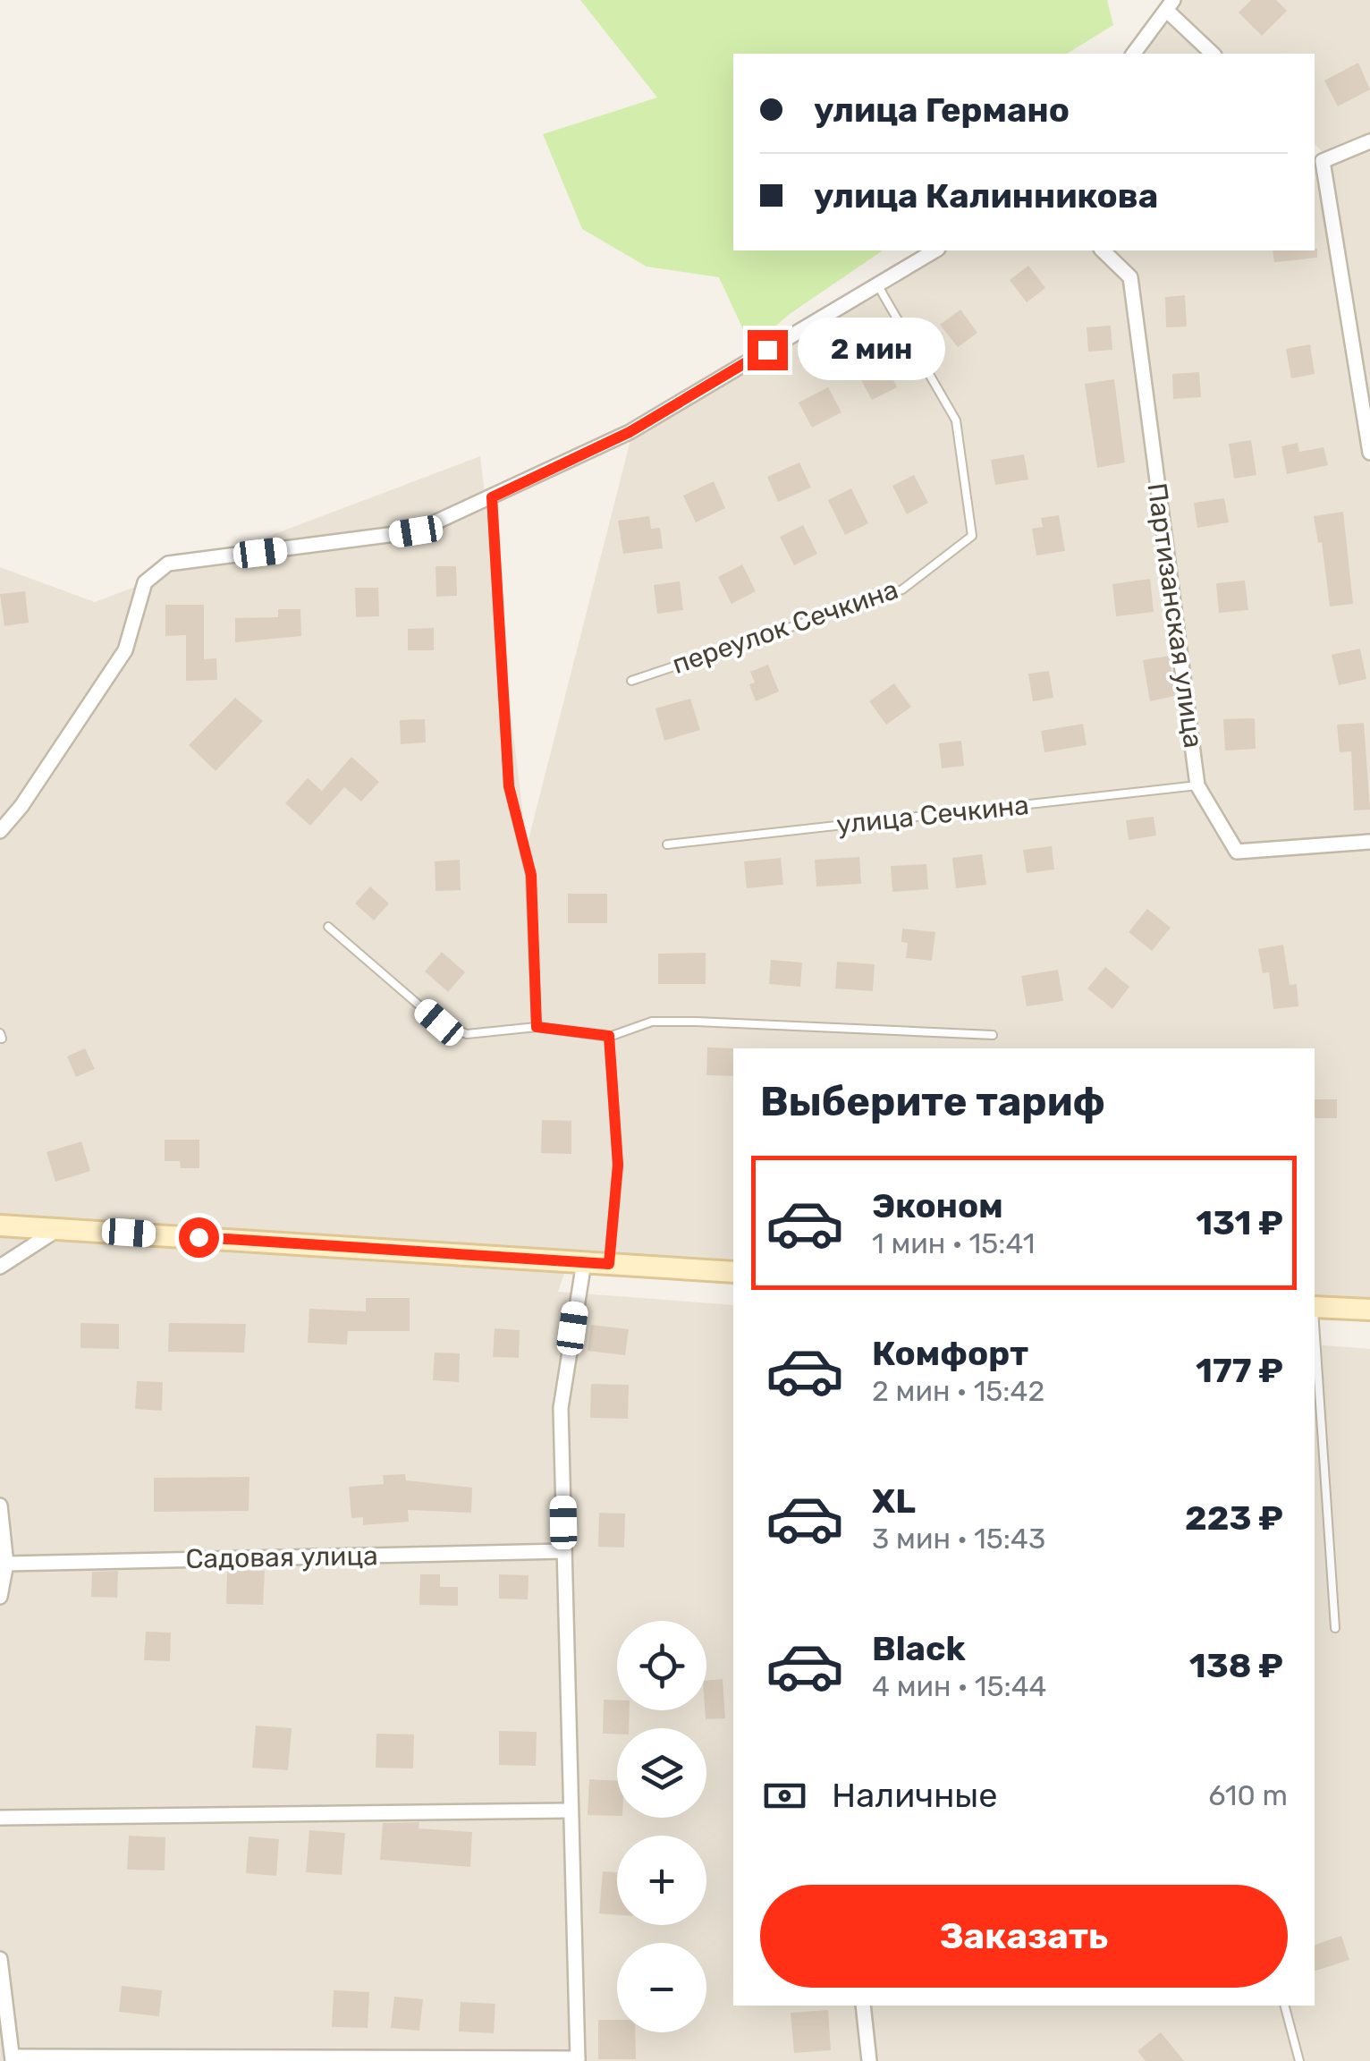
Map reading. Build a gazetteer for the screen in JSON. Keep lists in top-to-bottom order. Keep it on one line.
{"streets":{"street":["Партизанская улица","Садовая улица"],"lane":["переулок Сечкина","улица Сечкина"]},"crossings":[["Партизанская улица","улица Сечкина"]],"page":{"banner":["улица Германо","улица Калинникова"],"bubble":"2 мин","heading":"Выберите тариф","list":[{"name":"Эконом","note":"1 мин · 15:41","value":"131 ₽"},{"name":"Комфорт","note":"2 мин · 15:42","value":"177 ₽"},{"name":"XL","note":"3 мин · 15:43","value":"223 ₽"},{"name":"Black","note":"4 мин · 15:44","value":"138 ₽"}],"map_buttons":["+","−"],"pay":["Наличные","610 m"],"buttons":"Заказать"}}
